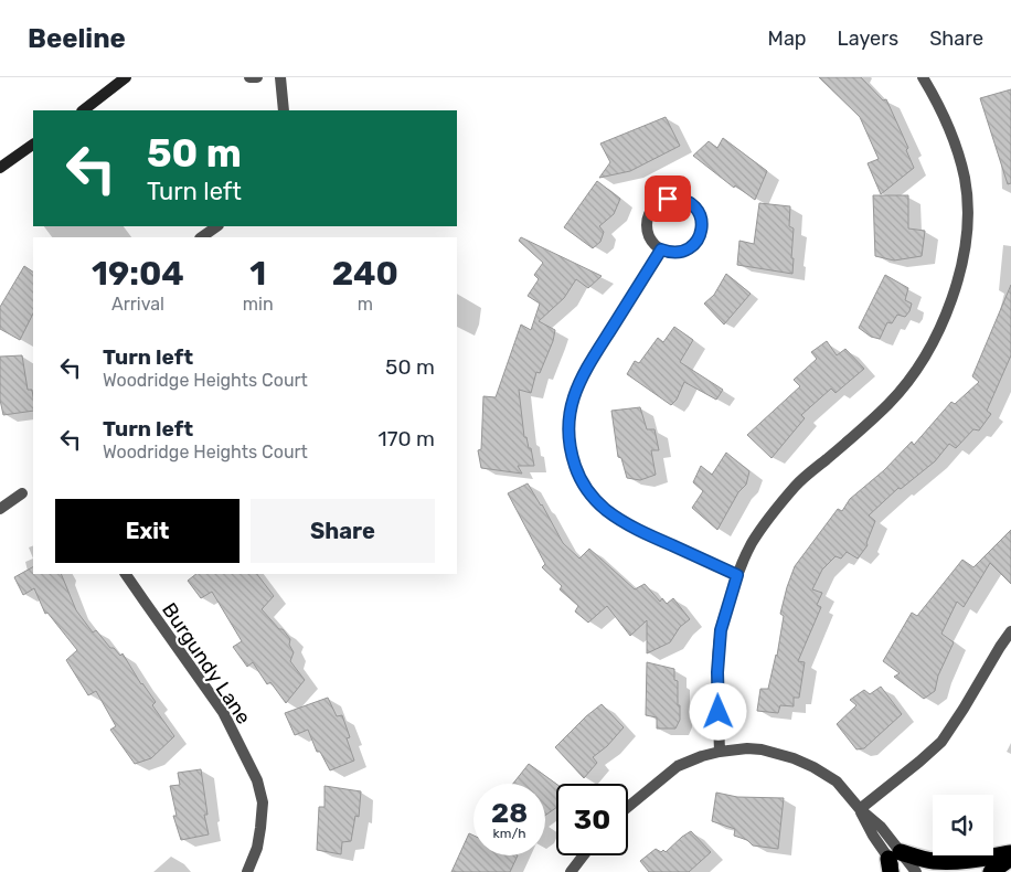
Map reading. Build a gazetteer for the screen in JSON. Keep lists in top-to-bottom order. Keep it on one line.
{"streets":{"street":["Burgundy Lane"]},"page":{"header":"Beeline","nav":["Map","Layers","Share"],"turn":["50 m","Turn left"],"eta":["19:04","Arrival","1","min","240","m"],"list":[{"name":"Turn left","note":"Woodridge Heights Court","value":"50 m"},{"name":"Turn left","note":"Woodridge Heights Court","value":"170 m"}],"buttons":["Exit","Share"],"speed":"28 km/h","limit":"30"}}
